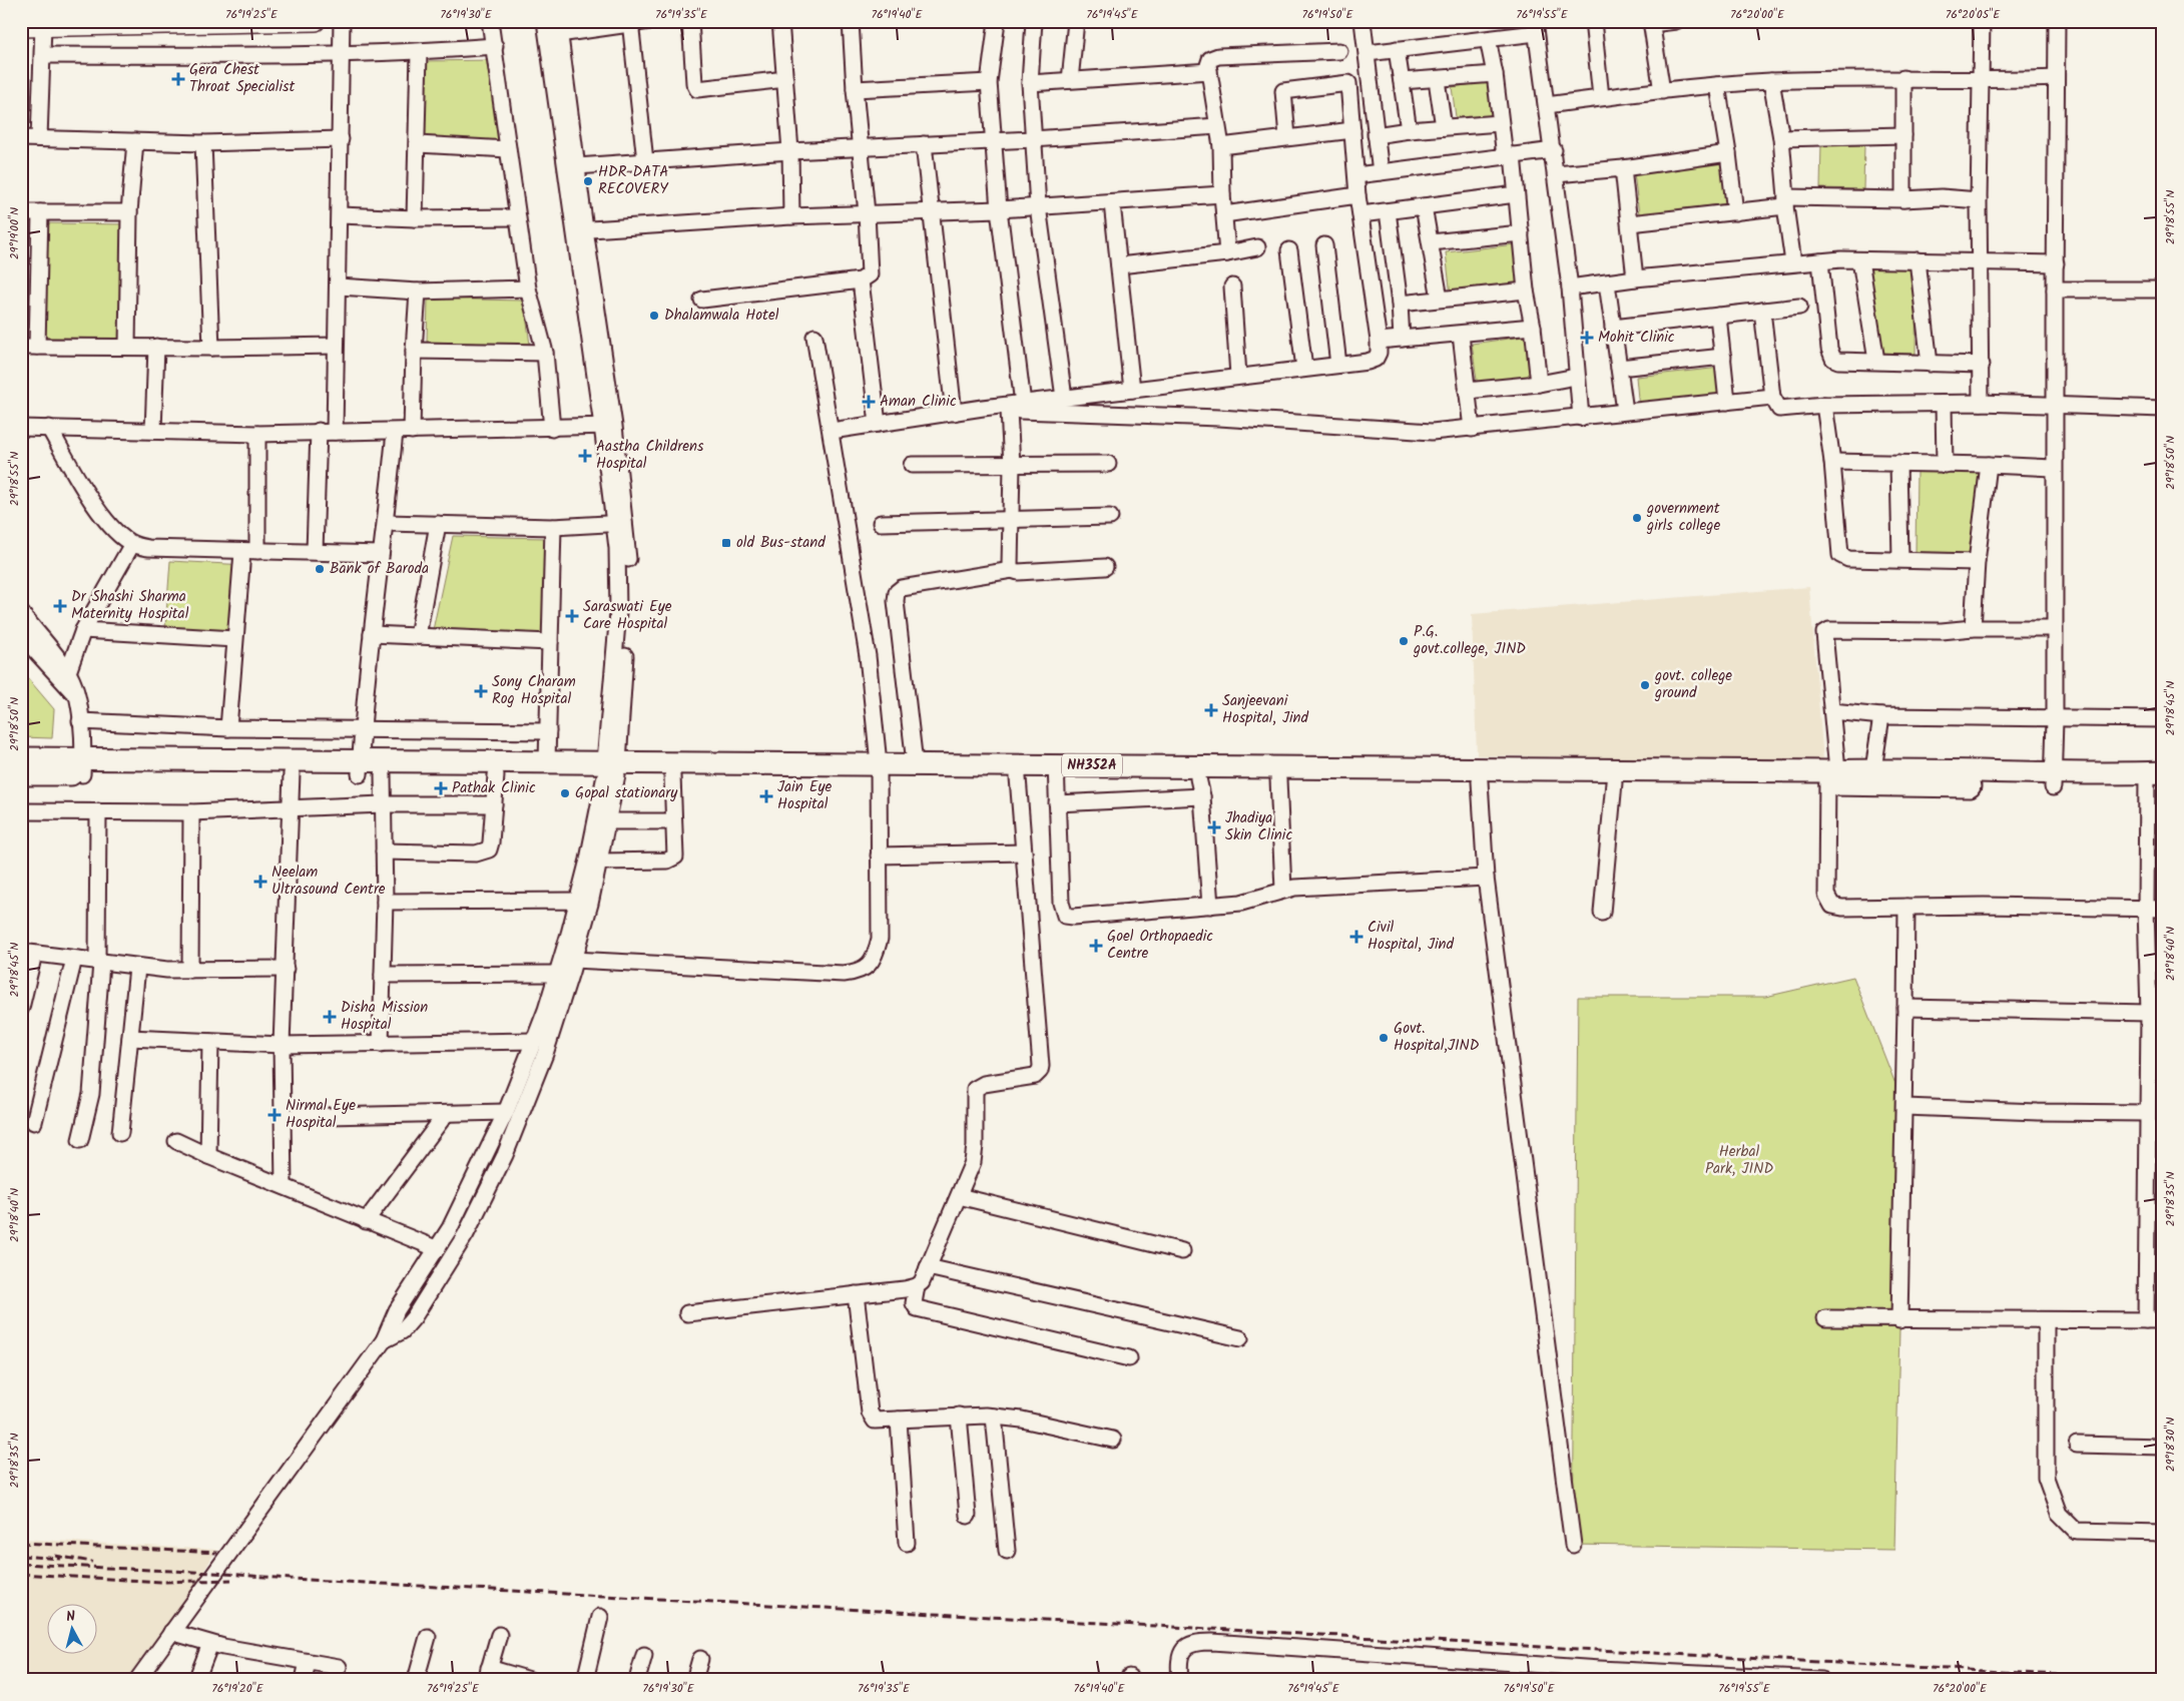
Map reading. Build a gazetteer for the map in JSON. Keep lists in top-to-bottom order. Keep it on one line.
{"streets":{"highway":["NH352A"]},"parks":["Herbal Park, JIND"],"places":{"health":["Gera Chest Throat Specialist","Mohit Clinic","Aman Clinic","Aastha Childrens Hospital","Dr Shashi Sharma Maternity Hospital","Saraswati Eye Care Hospital","Sony Charam Rog Hospital","Sanjeevani Hospital, Jind","Pathak Clinic","Jain Eye Hospital","Jhadiya Skin Clinic","Neelam Ultrasound Centre","Civil Hospital, Jind","Goel Orthopaedic Centre","Disha Mission Hospital","Nirmal Eye Hospital"],"other":["HDR DATA RECOVERY","Dhalamwala Hotel","government girls college","Bank of Baroda","P.G. govt.college, JIND","govt. college ground","Gopal stationary","Govt. Hospital,JIND"],"transit":["old Bus-stand"]},"north":"top","coordinates":["76°19'25\"E","76°19'30\"E","76°19'35\"E","76°19'40\"E","76°19'45\"E","76°19'50\"E","76°19'55\"E","76°20'00\"E","76°20'05\"E","29°18'55\"N","29°19'00\"N","29°18'50\"N","29°18'45\"N","29°18'40\"N","29°18'35\"N","29°18'30\"N","76°19'20\"E"]}
